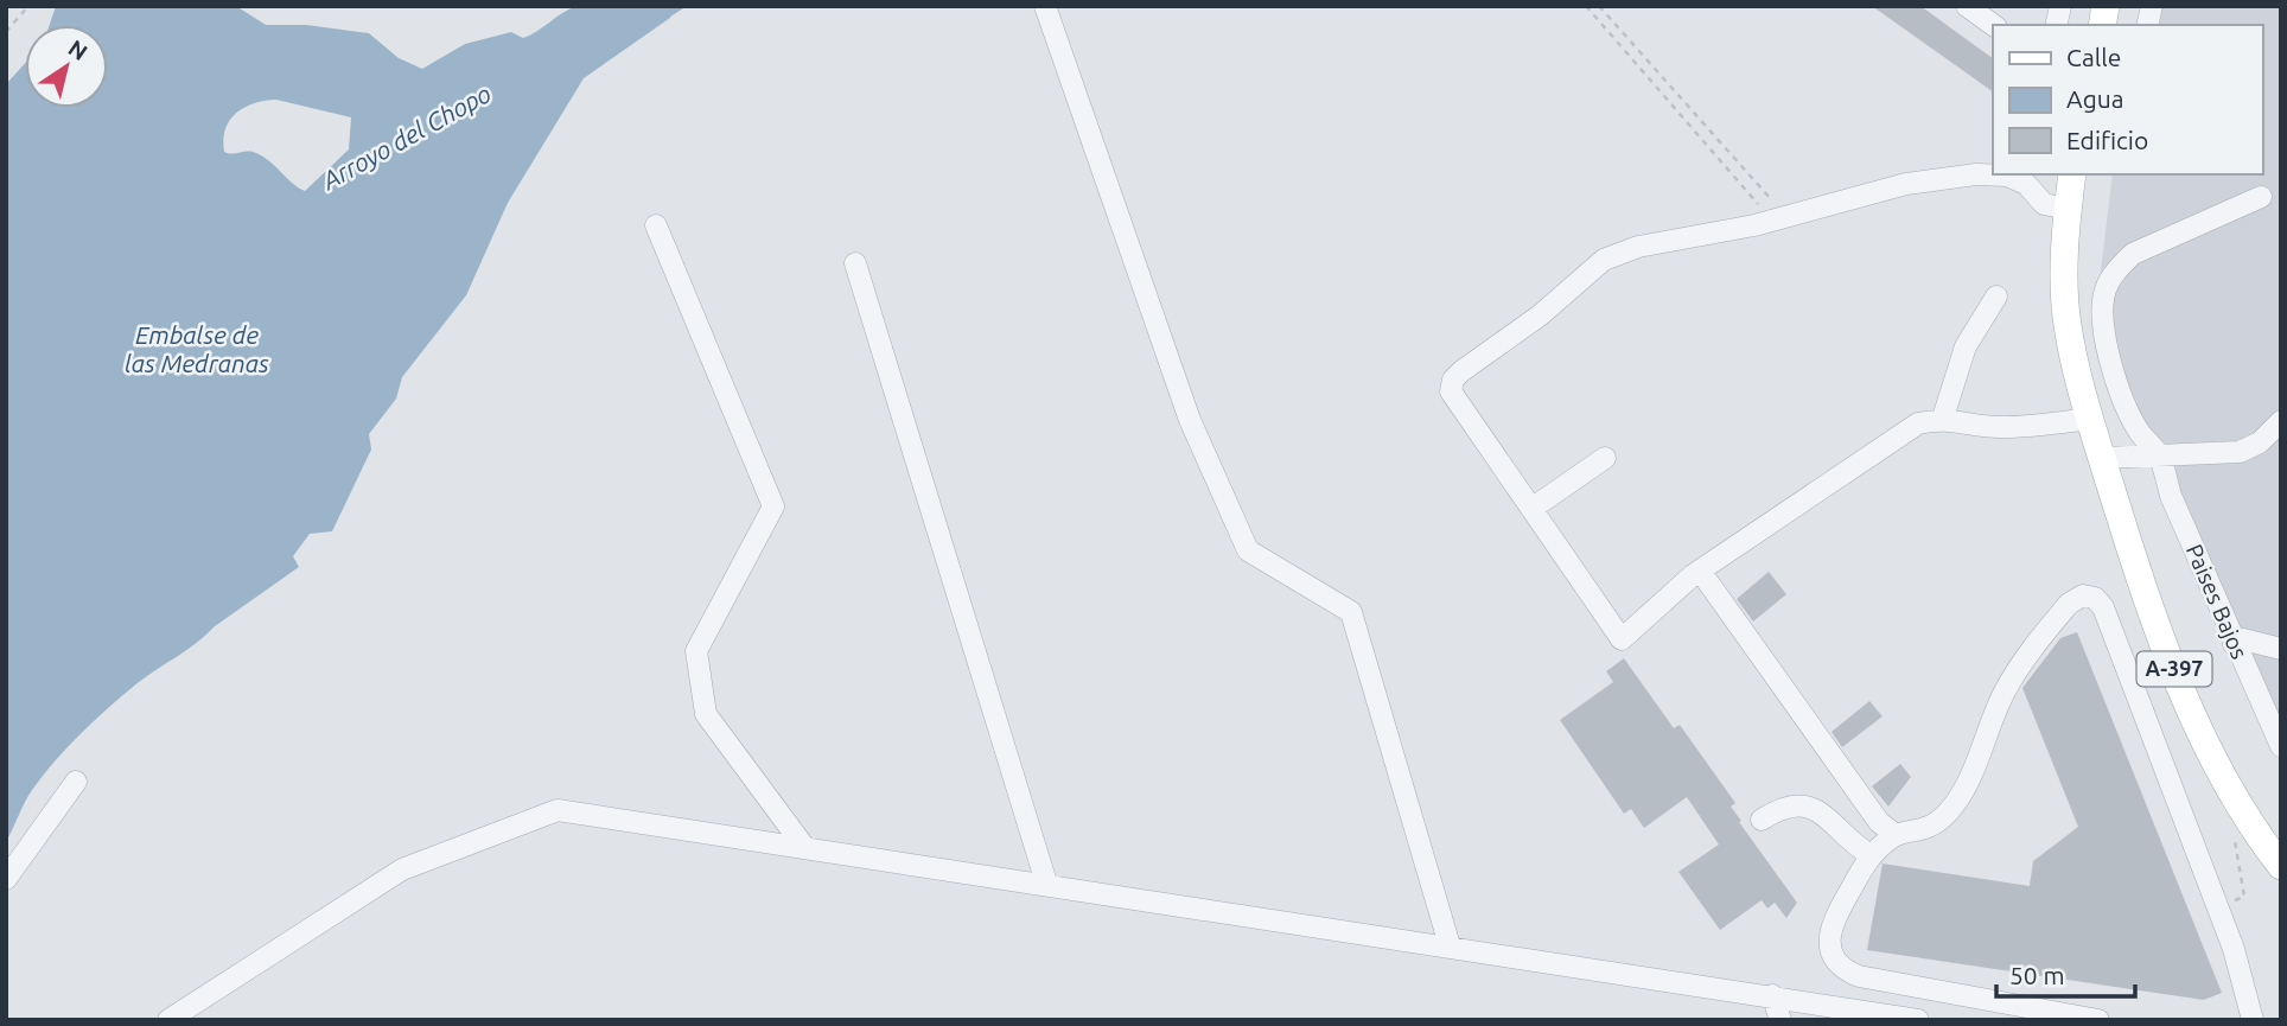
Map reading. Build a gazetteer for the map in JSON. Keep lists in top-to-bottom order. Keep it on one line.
{"streets":{"main road":["A-397"],"street":["Paises Bajos"]},"water":["Arroyo del Chopo","Embalse de las Medranas"],"legend":["Calle","Agua","Edificio"],"scale_bar":"50 m","north":"top right"}
